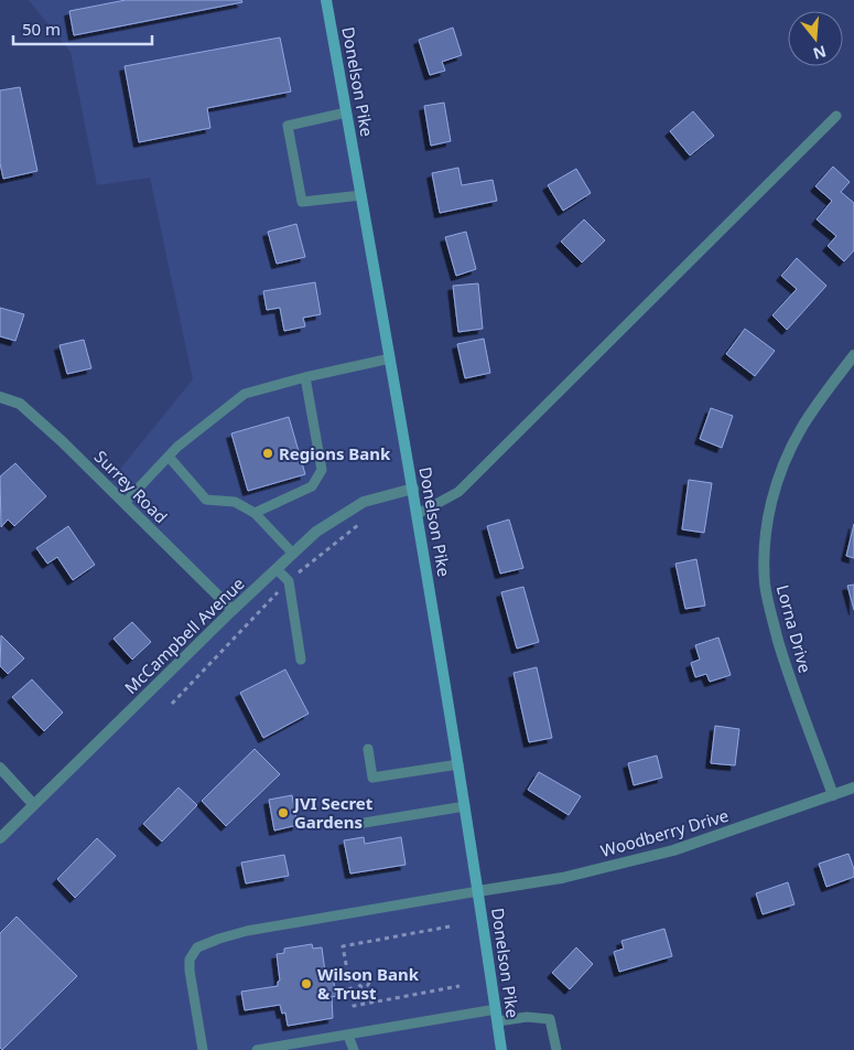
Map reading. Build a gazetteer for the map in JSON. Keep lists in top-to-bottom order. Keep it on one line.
{"streets":{"main road":["Donelson Pike"],"street":["Surrey Road","Lorna Drive","McCampbell Avenue","Woodberry Drive"]},"crossings":[["Donelson Pike","McCampbell Avenue"],["Donelson Pike","Woodberry Drive"],["Surrey Road","McCampbell Avenue"],["Lorna Drive","Woodberry Drive"]],"places":["Regions Bank","JVI Secret Gardens","Wilson Bank & Trust"],"scale_bar":"50 m","north":"bottom"}
